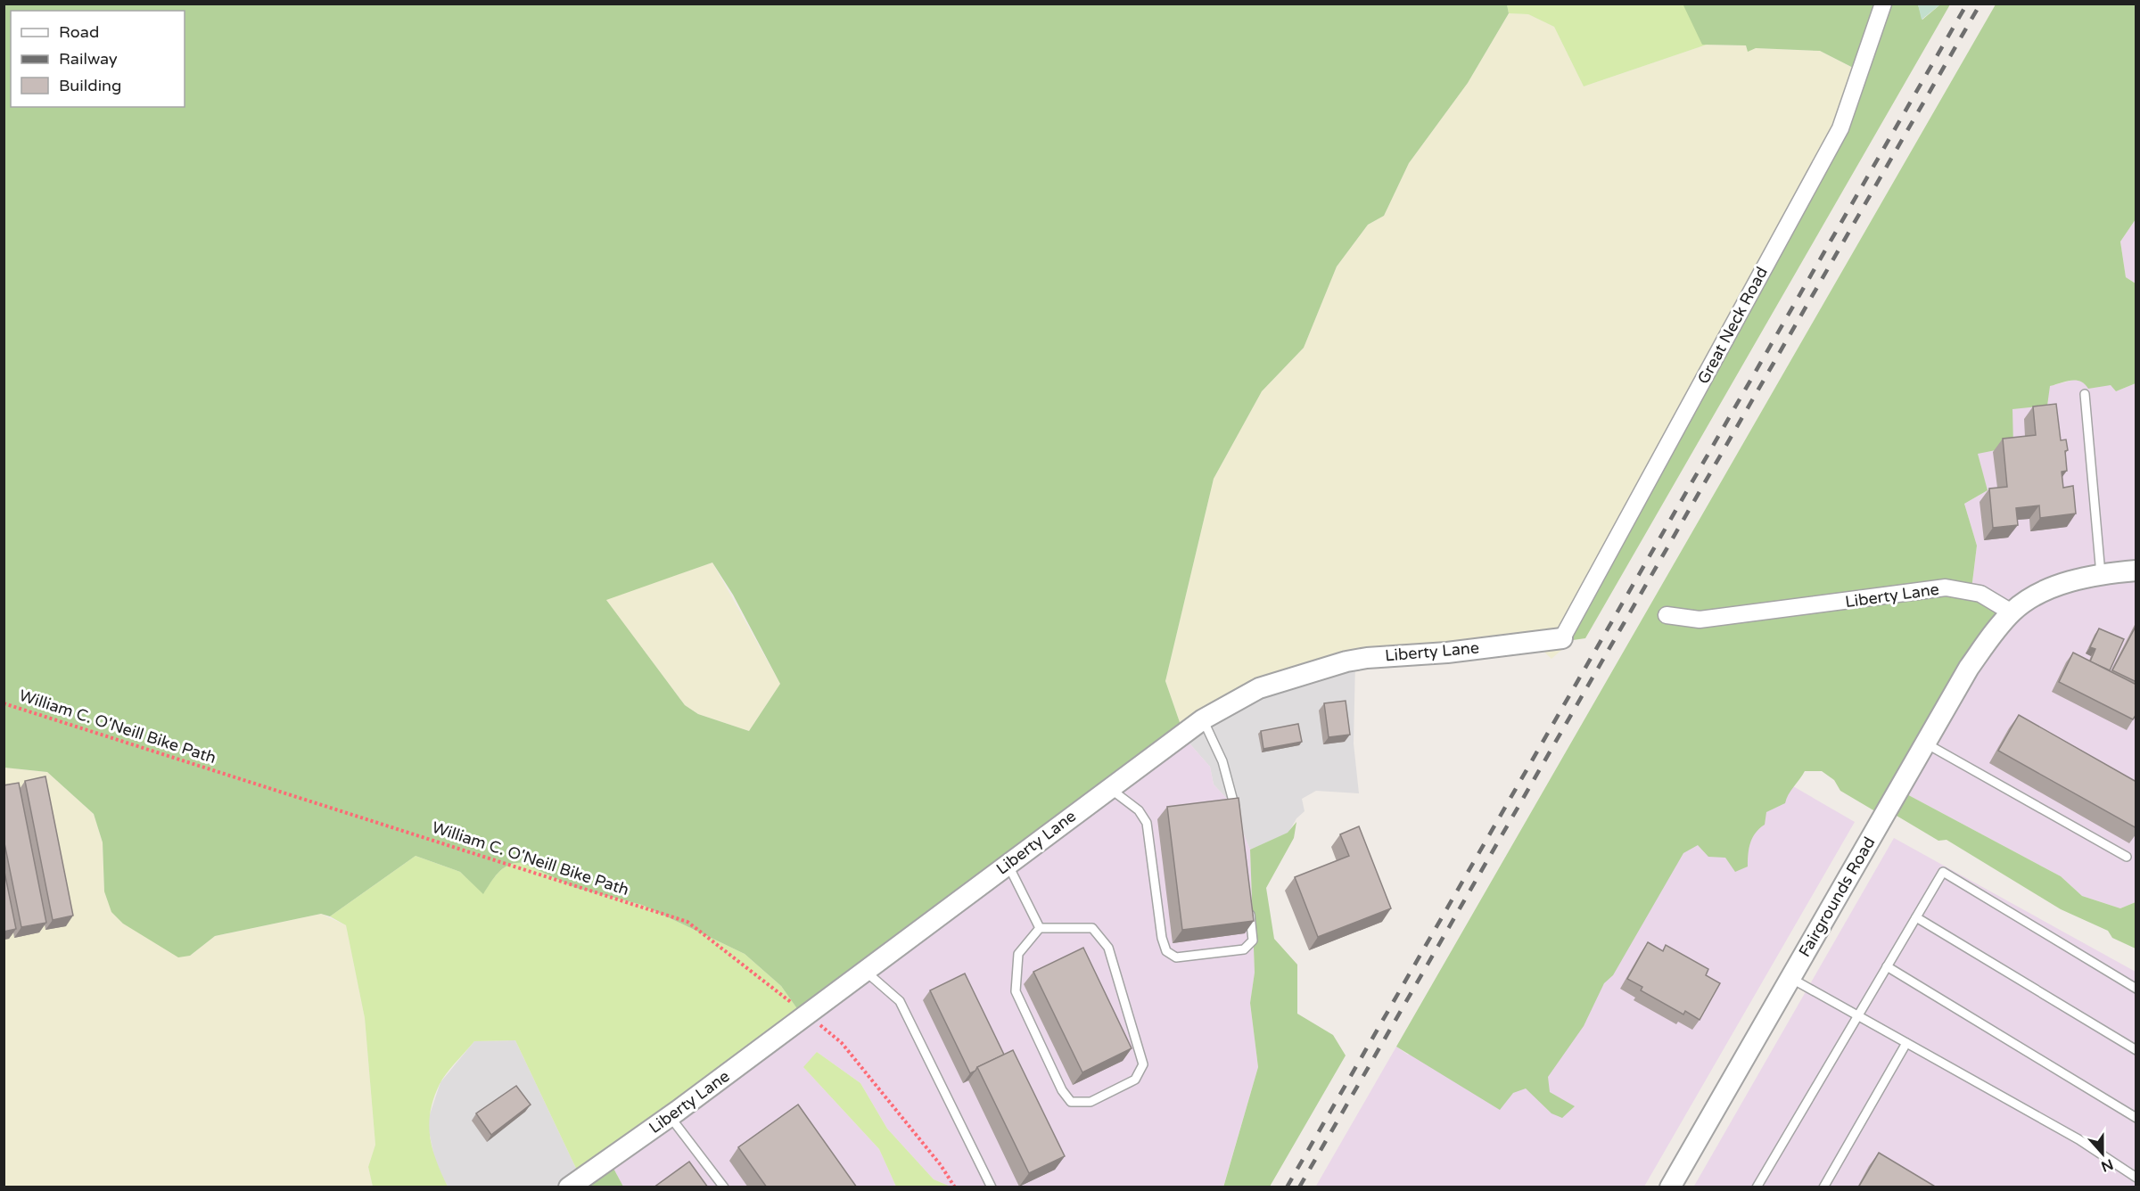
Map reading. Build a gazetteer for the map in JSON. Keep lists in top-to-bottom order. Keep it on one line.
{"streets":{"street":["Great Neck Road","Liberty Lane","Fairgrounds Road"],"path":["William C. O'Neill Bike Path"]},"crossings":[["Great Neck Road","Liberty Lane"],["Liberty Lane","William C. O'Neill Bike Path"],["Liberty Lane","Fairgrounds Road"]],"legend":["Road","Railway","Building"],"north":"bottom"}
